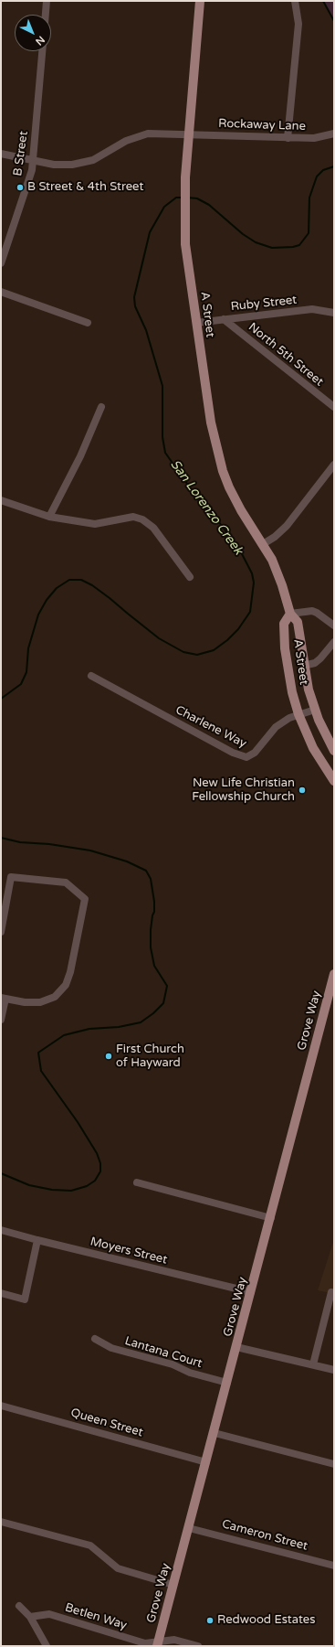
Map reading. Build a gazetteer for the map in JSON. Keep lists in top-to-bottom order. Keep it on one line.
{"streets":{"main road":["A Street","Grove Way"],"street":["Rockaway Lane","B Street","Ruby Street","North 5th Street","Charlene Way","Moyers Street","Lantana Court","Queen Street","Cameron Street","Betlen Way"]},"crossings":[["Rockaway Lane","B Street"],["Rockaway Lane","A Street"],["Ruby Street","A Street"],["Ruby Street","North 5th Street"],["A Street","Charlene Way"],["Grove Way","Moyers Street"],["Grove Way","Lantana Court"],["Grove Way","Queen Street"],["Grove Way","Cameron Street"],["Grove Way","Betlen Way"]],"water":["San Lorenzo Creek"],"places":["B Street & 4th Street","New Life Christian Fellowship Church","First Church of Hayward","Redwood Estates"],"north":"bottom right"}
